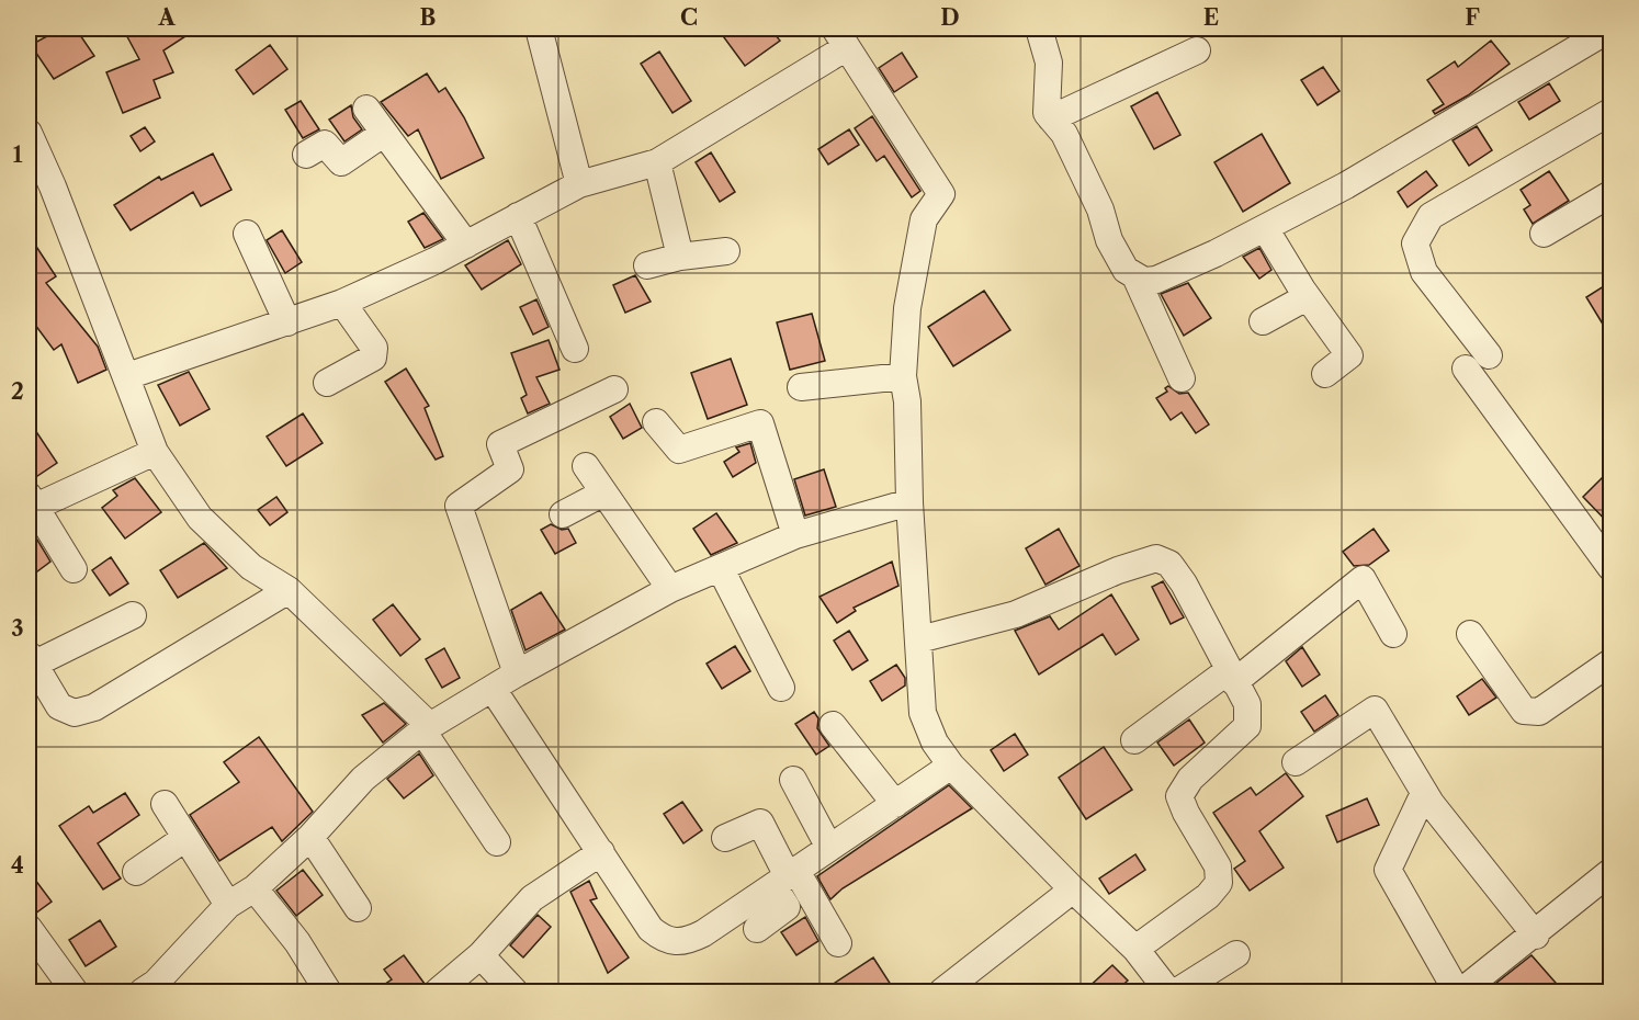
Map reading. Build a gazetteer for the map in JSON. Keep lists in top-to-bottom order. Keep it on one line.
{"grid":{"columns":["A","B","C","D","E","F"],"rows":["1","2","3","4"]}}
